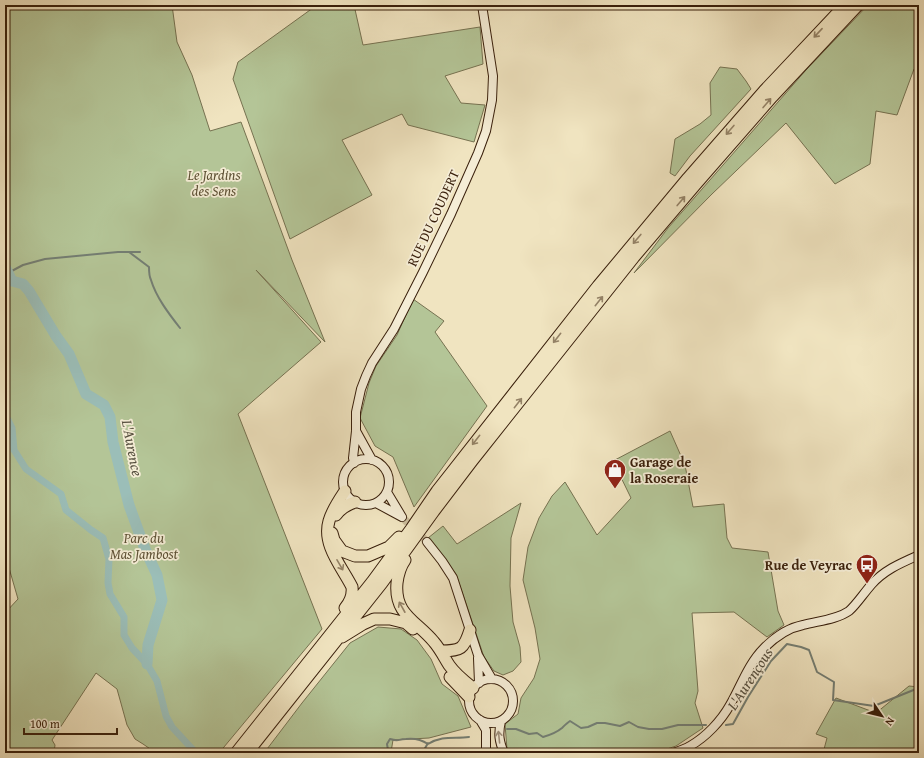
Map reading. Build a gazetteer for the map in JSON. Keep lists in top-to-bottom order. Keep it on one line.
{"streets":{"street":["RUE DU COUDERT"]},"water":["L'Aurence","L'Aurençous"],"parks":["Le Jardins des Sens","Parc du Mas Jambost"],"places":{"shop":["Garage de la Roseraie"],"bus stop":["Rue de Veyrac"]},"scale_bar":"100 m","north":"bottom right"}
